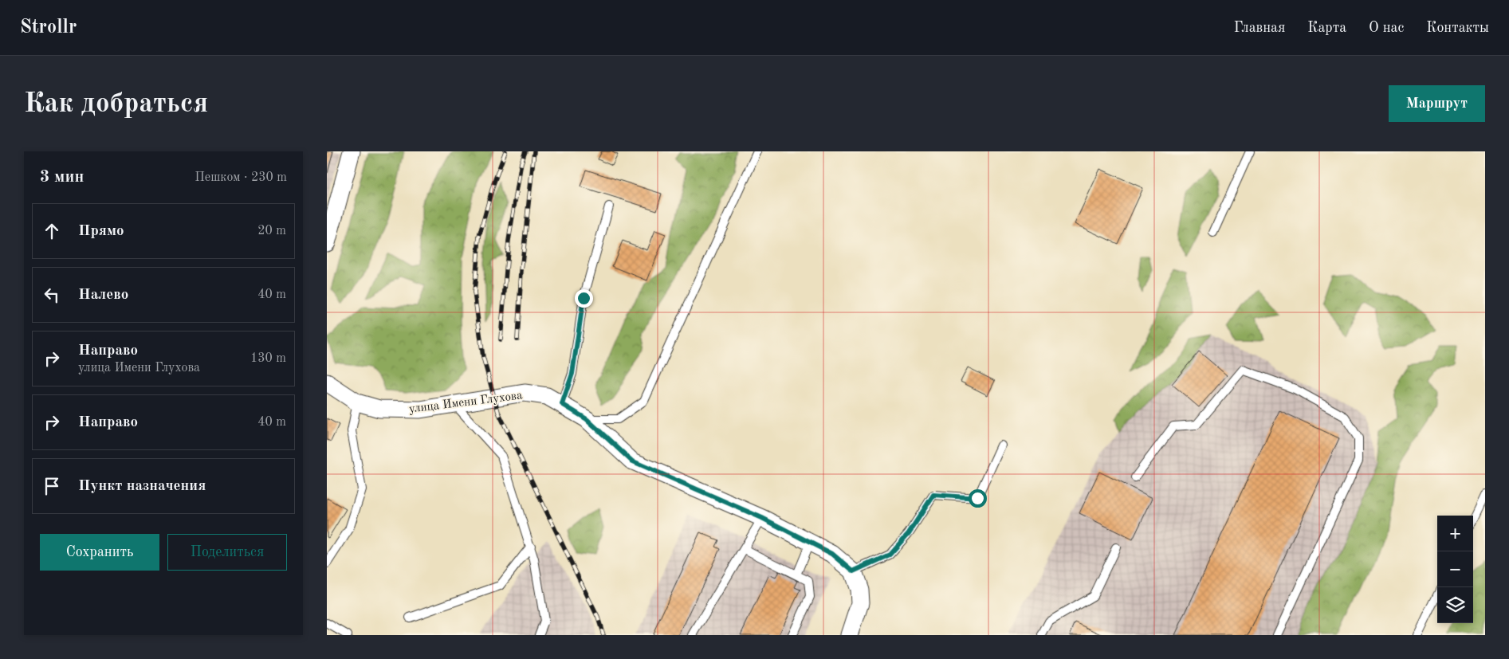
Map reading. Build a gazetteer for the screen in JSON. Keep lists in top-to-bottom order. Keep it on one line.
{"streets":{"street":["улица Имени Глухова"]},"page":{"header":"Strollr","nav":["Главная","Карта","О нас","Контакты"],"buttons":["Маршрут",["Сохранить","Поделиться"]],"title":"Как добраться","heading":["3 мин","Пешком · 230 m"],"list":[["Прямо","20 m"],["Налево","40 m"],["Направо","улица Имени Глухова","130 m"],["Направо","40 m"],"Пункт назначения"],"map_buttons":["+","−"]}}
